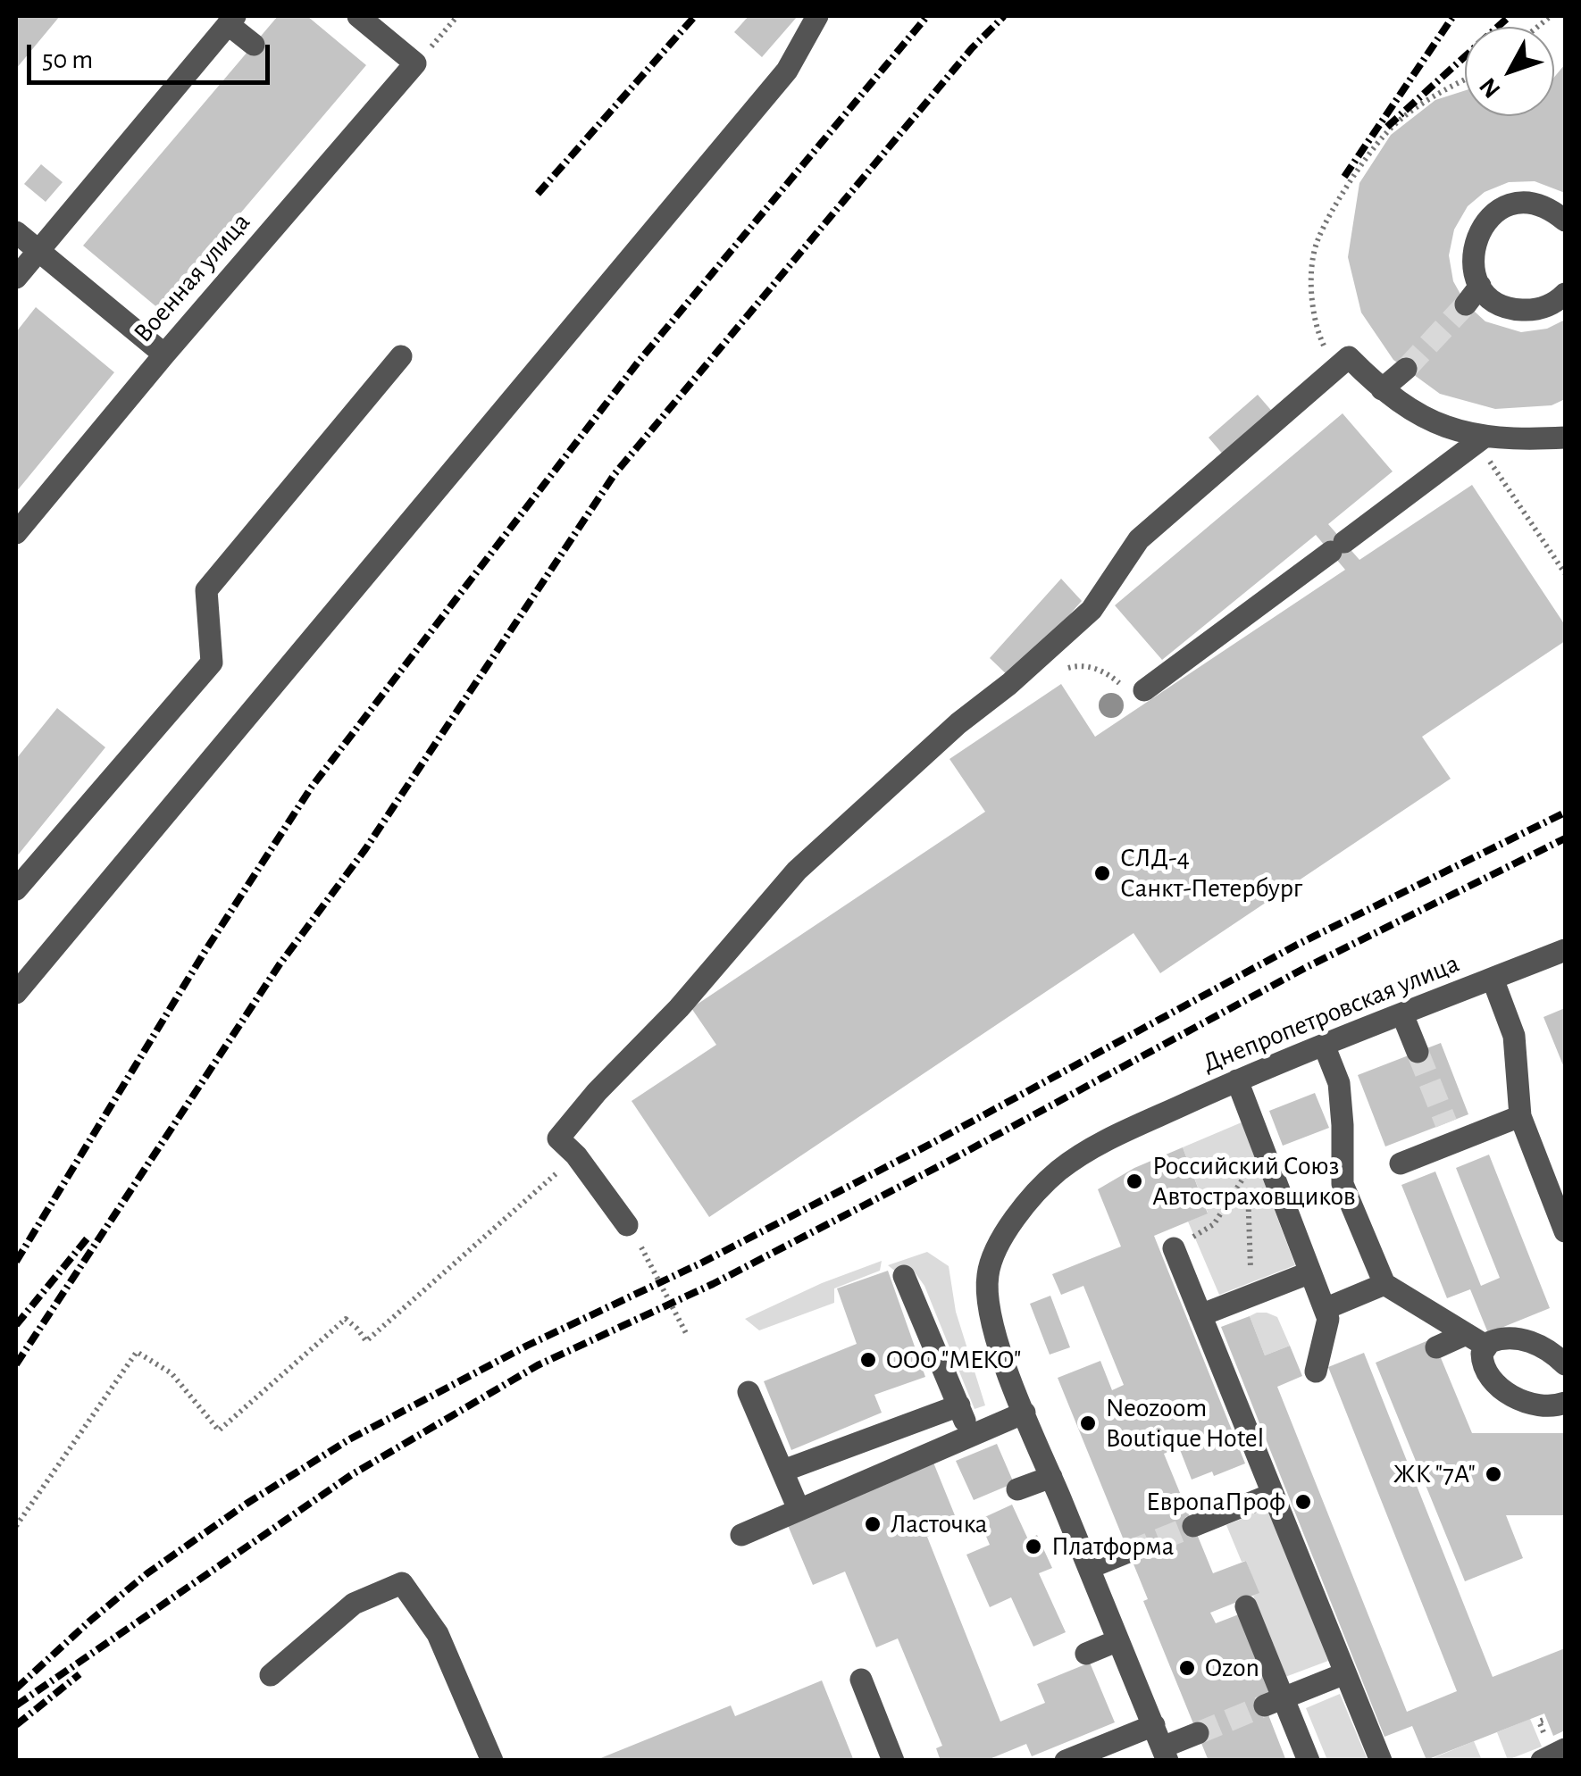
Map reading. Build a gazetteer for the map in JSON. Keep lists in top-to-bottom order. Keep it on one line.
{"streets":{"street":["Военная улица","Днепропетровская улица"]},"places":["СЛД-4 Санкт-Петербург","Российский Союз Автостраховщиков","OOO \"MEKO\"","Neozoom Boutique Hotel","ЖК \"7А\"","ЕвропаПроф","Ласточка","Платформа","Ozon"],"scale_bar":"50 m","north":"bottom left"}
